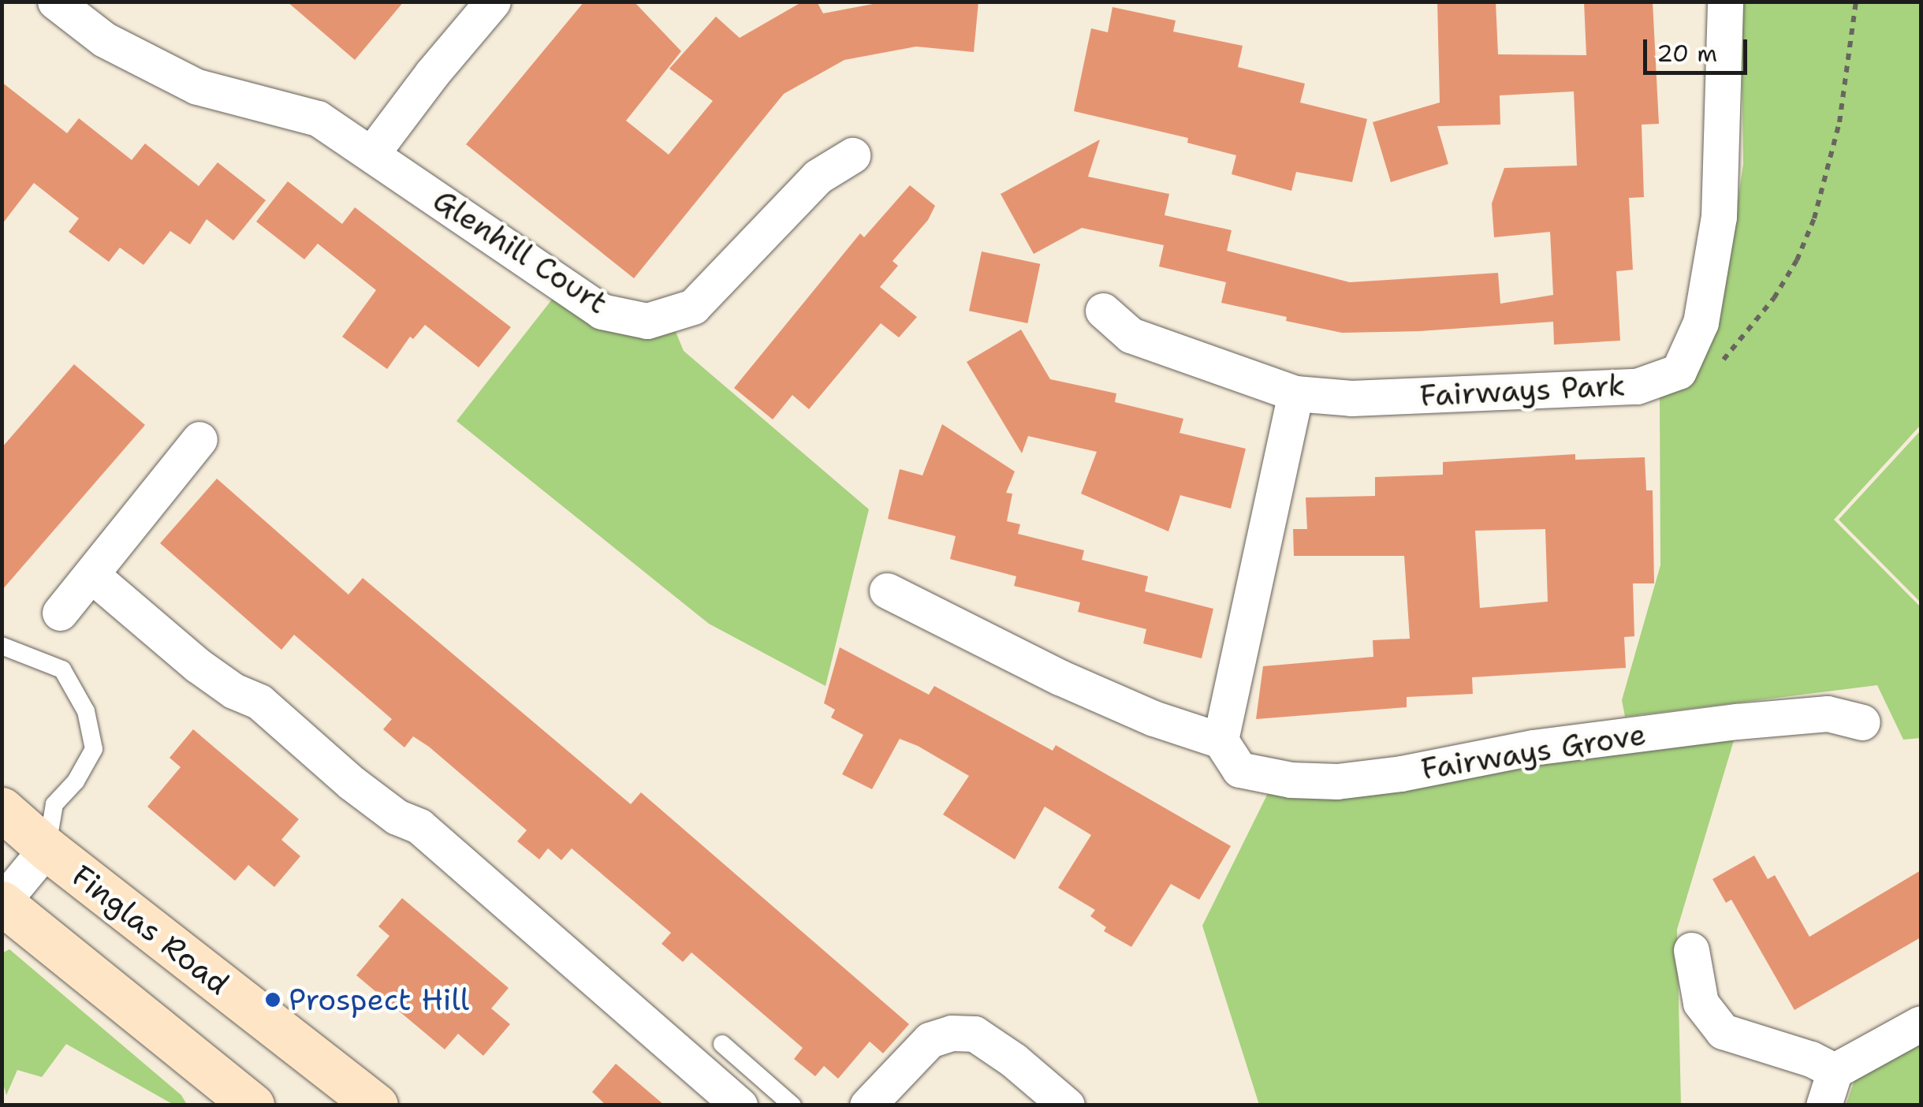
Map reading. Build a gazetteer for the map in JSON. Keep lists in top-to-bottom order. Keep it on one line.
{"streets":{"main road":["Finglas Road"],"street":["Glenhill Court","Fairways Park","Fairways Grove"]},"places":["Prospect Hill"],"scale_bar":"20 m"}
